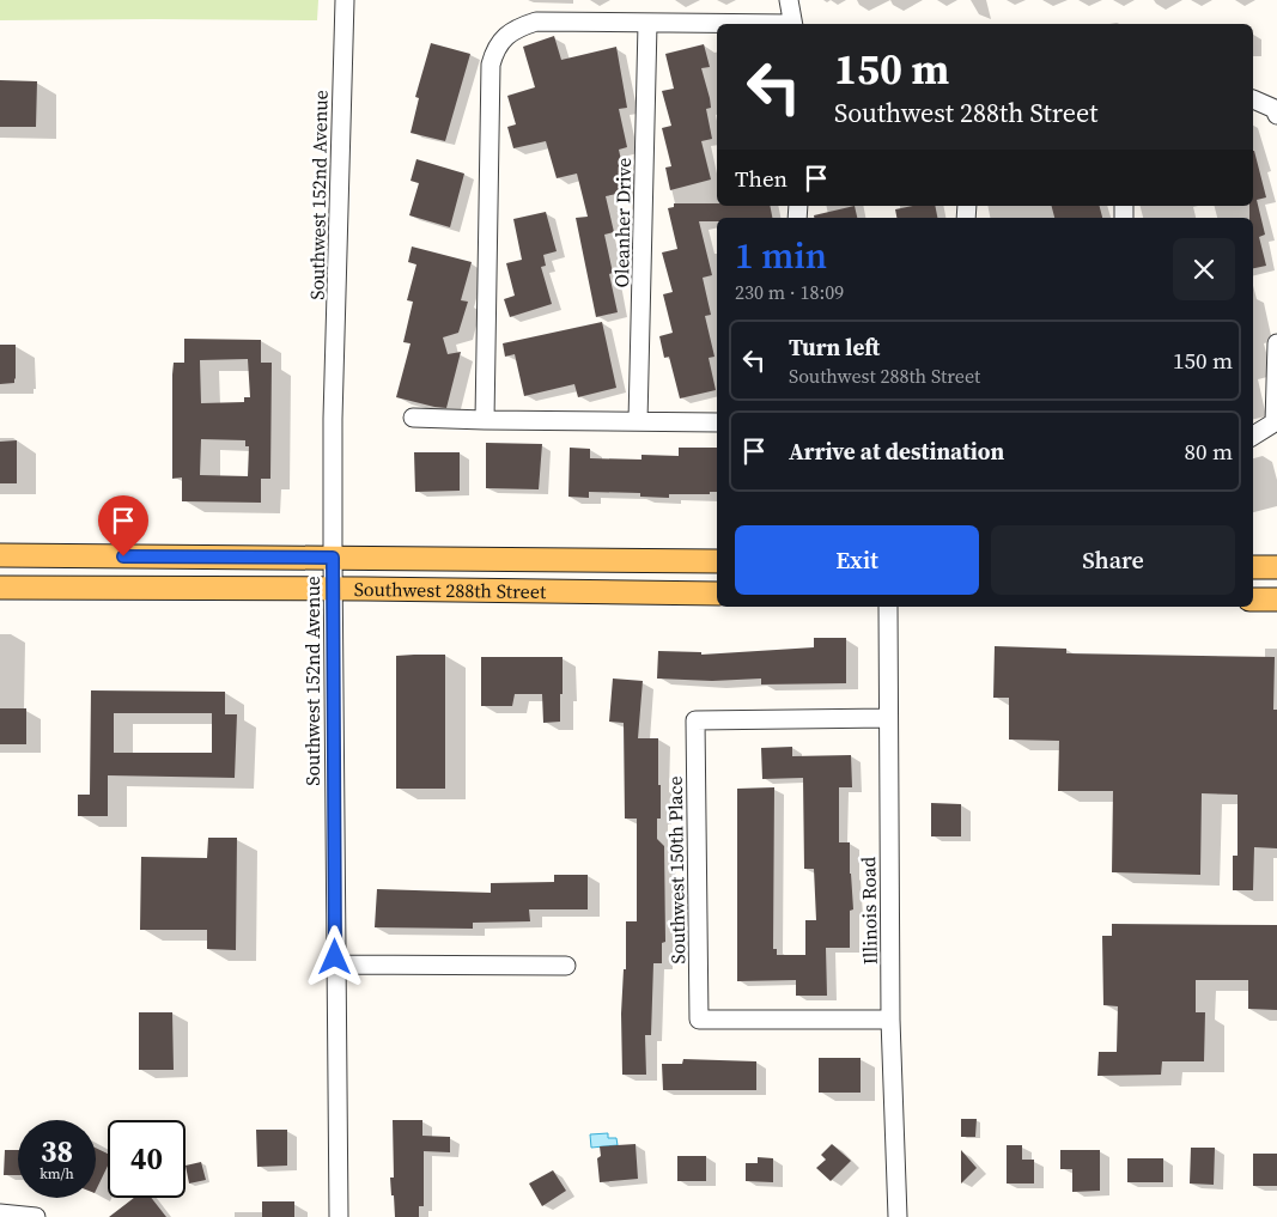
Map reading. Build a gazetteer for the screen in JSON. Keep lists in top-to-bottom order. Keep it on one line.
{"streets":{"main road":["Southwest 288th Street"],"street":["Southwest 152nd Avenue","Oleanher Drive","Southwest 150th Place","Illinois Road"]},"crossings":[["Southwest 152nd Avenue","Southwest 288th Street"],["Southwest 150th Place","Illinois Road"]],"page":{"turn":["150 m","Southwest 288th Street"],"then":"Then","heading":["1 min","230 m · 18:09"],"list":[{"name":"Turn left","note":"Southwest 288th Street","value":"150 m"},{"name":"Arrive at destination","value":"80 m"}],"buttons":["Exit","Share"],"speed":"38 km/h","limit":"40"}}
